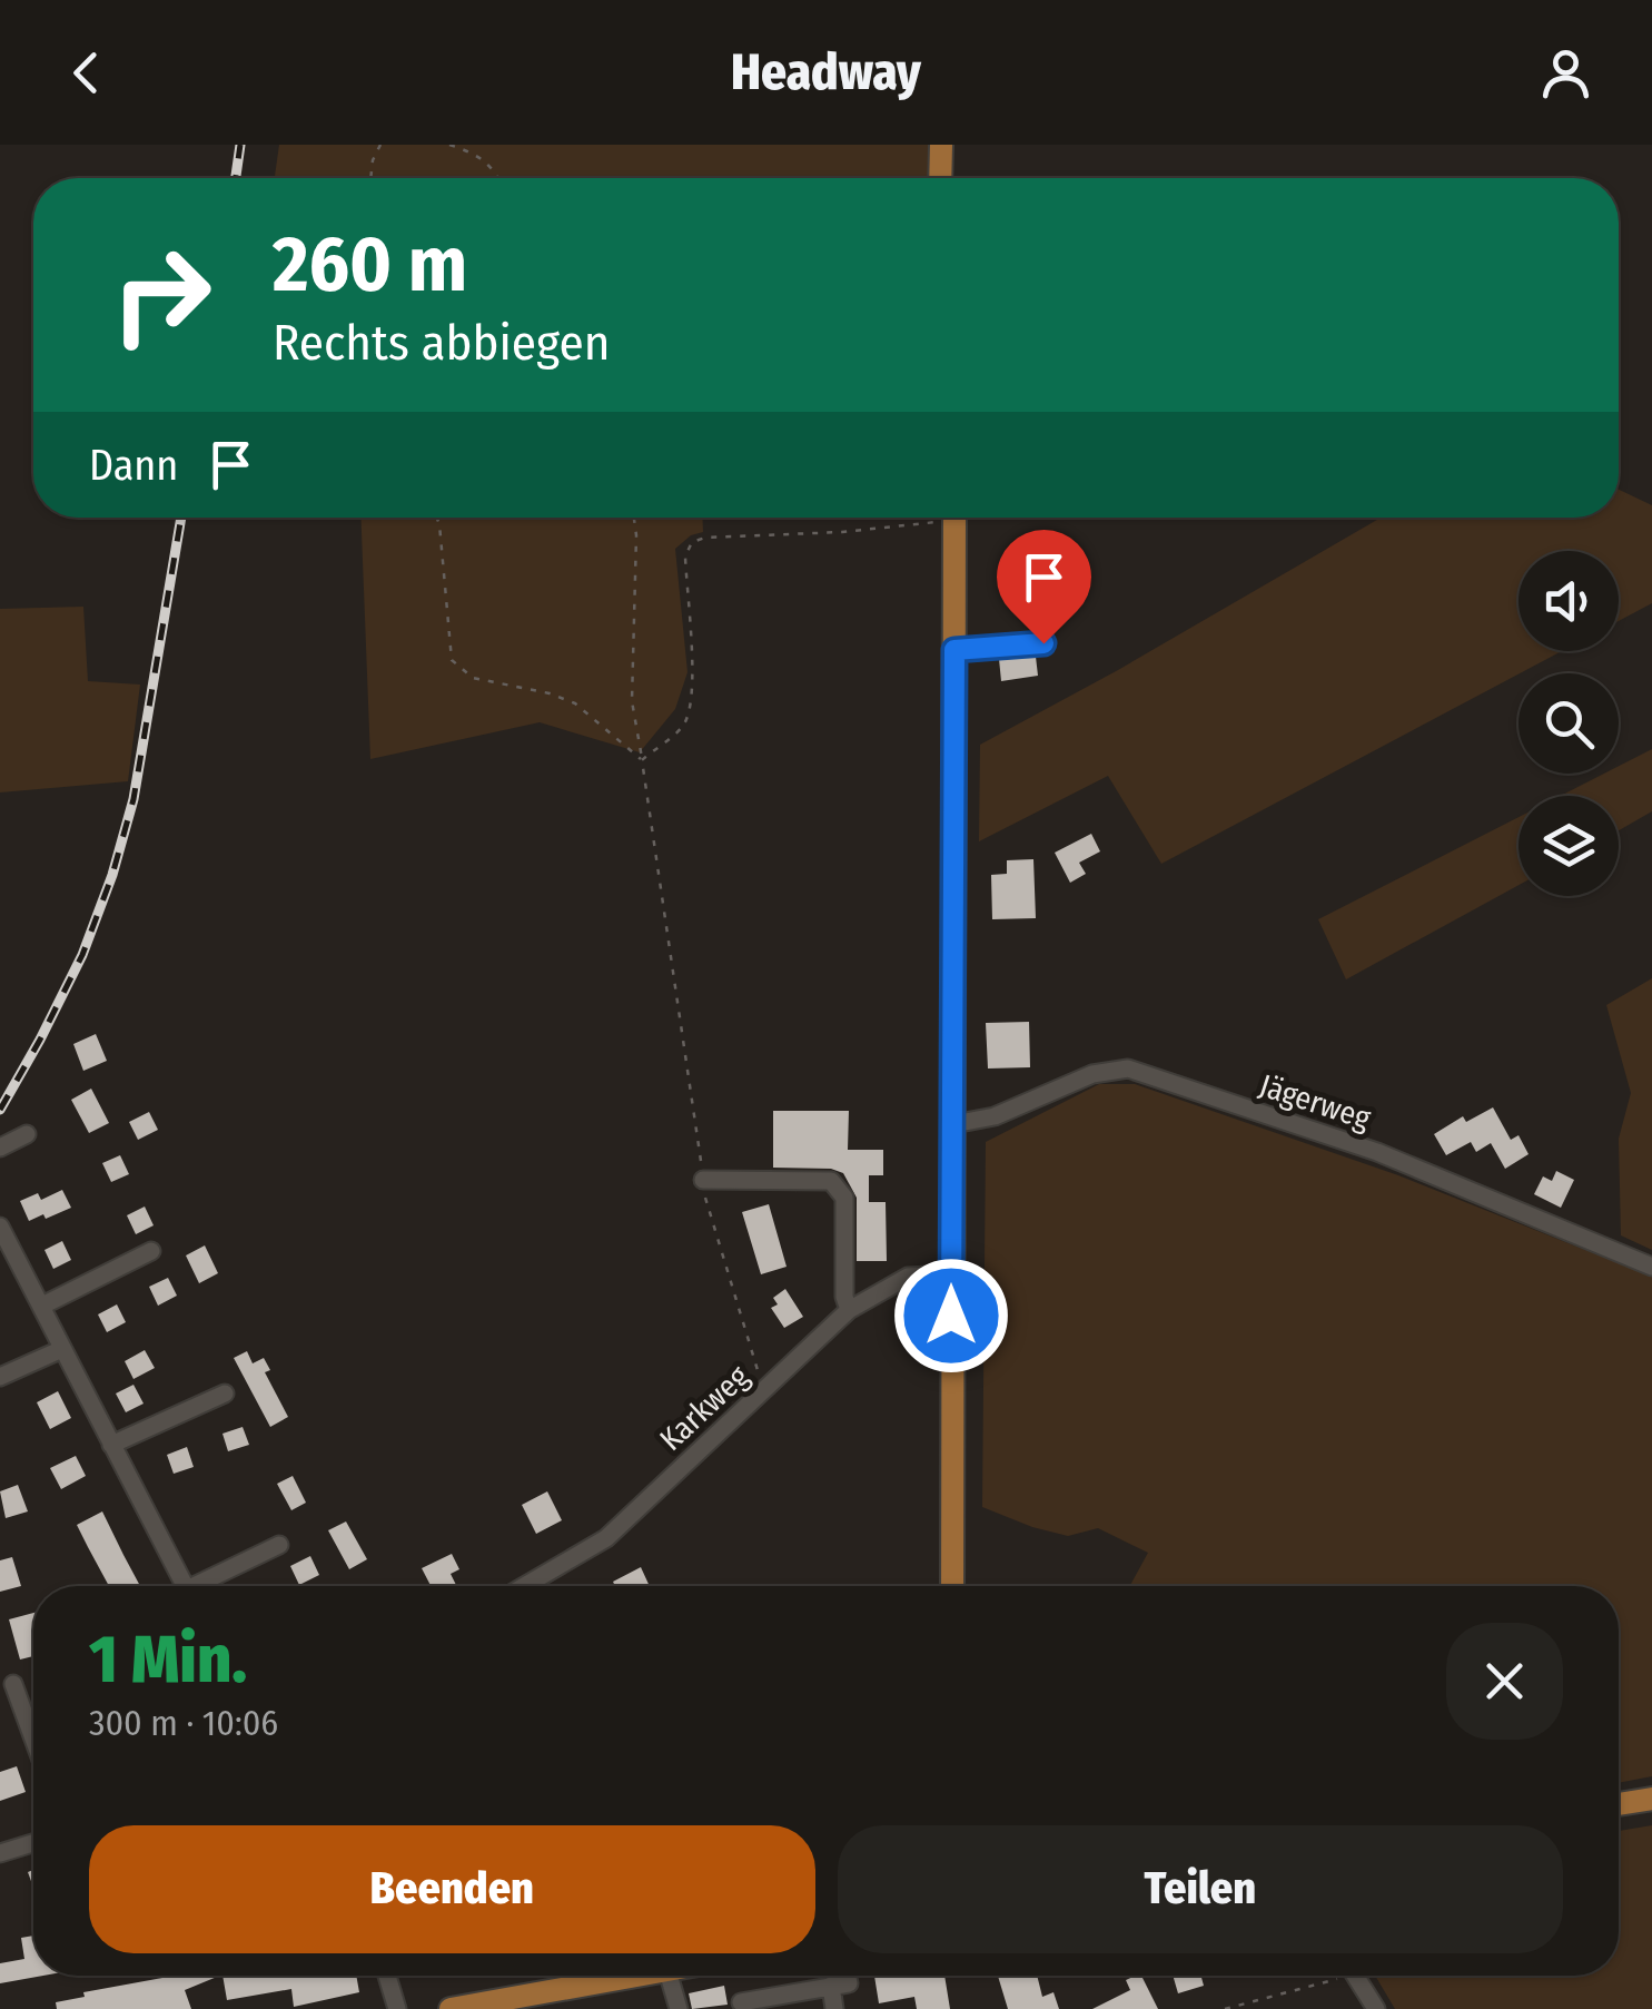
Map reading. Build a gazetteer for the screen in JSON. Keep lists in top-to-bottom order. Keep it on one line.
{"streets":{"street":["Jägerweg","Karkweg"]},"page":{"header":"Headway","turn":["260 m","Rechts abbiegen"],"then":"Dann","heading":["1 Min.","300 m · 10:06"],"buttons":["Beenden","Teilen"]}}
